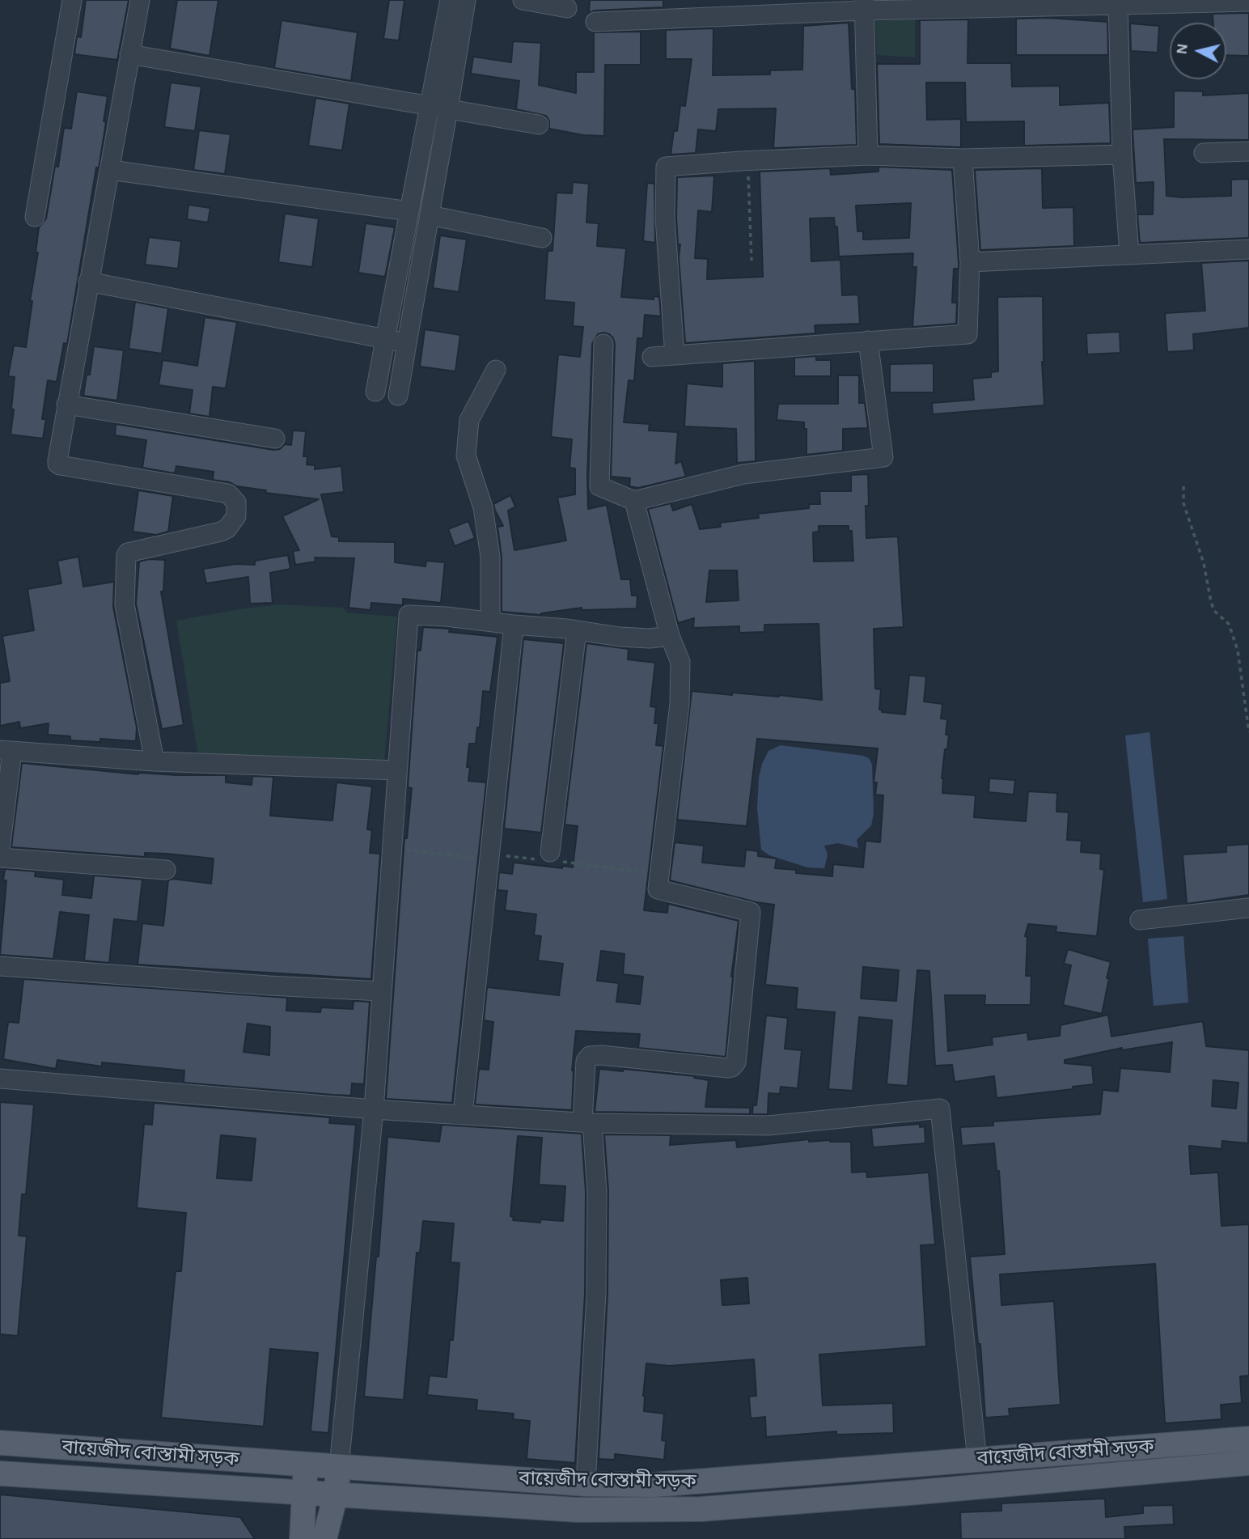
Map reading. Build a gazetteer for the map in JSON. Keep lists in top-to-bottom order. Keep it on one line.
{"streets":{"main road":["বায়েজীদ বোস্তামী সড়ক"]},"north":"left"}
